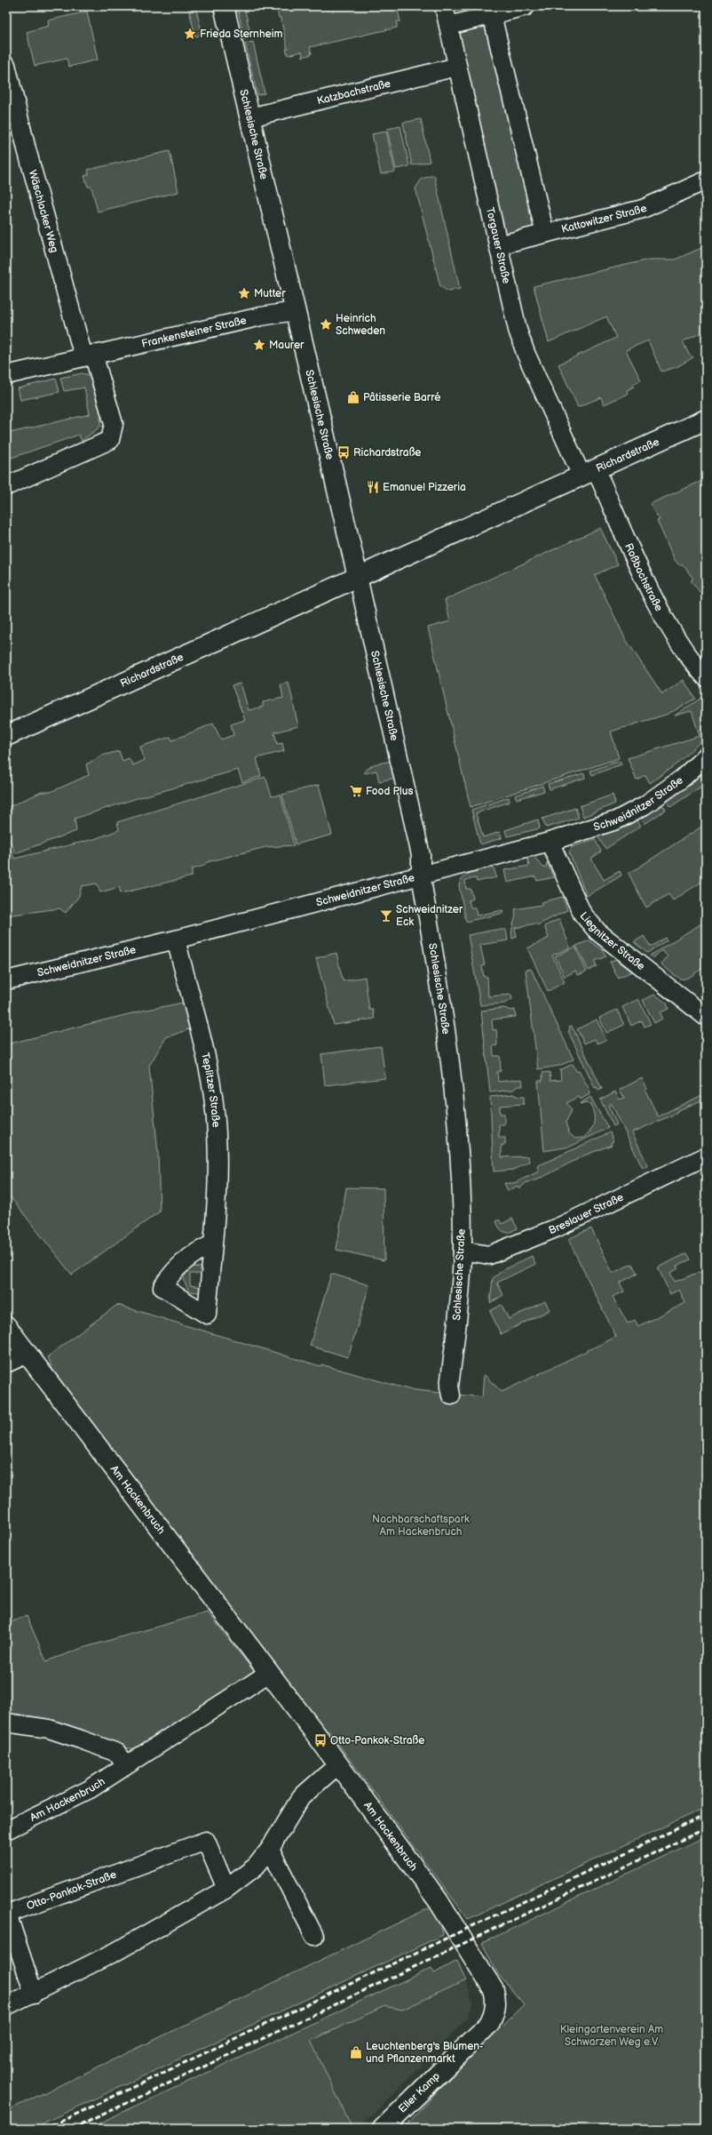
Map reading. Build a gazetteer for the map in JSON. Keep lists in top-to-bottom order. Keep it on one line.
{"streets":{"street":["Katzbachstraße","Schlesische Straße","Wäschlacker Weg","Kattowitzer Straße","Torgauer Straße","Frankensteiner Straße","Richardstraße","Roßbachstraße","Schweidnitzer Straße","Liegnitzer Straße","Teplitzer Straße","Breslauer Straße","Am Hackenbruch","Otto-Pankok-Straße","Eller Kamp"]},"crossings":[["Katzbachstraße","Schlesische Straße"],["Katzbachstraße","Torgauer Straße"],["Schlesische Straße","Frankensteiner Straße"],["Schlesische Straße","Richardstraße"],["Schlesische Straße","Schweidnitzer Straße"],["Schlesische Straße","Breslauer Straße"],["Wäschlacker Weg","Frankensteiner Straße"],["Kattowitzer Straße","Torgauer Straße"],["Torgauer Straße","Richardstraße"],["Torgauer Straße","Roßbachstraße"],["Richardstraße","Roßbachstraße"],["Schweidnitzer Straße","Liegnitzer Straße"],["Schweidnitzer Straße","Teplitzer Straße"],["Am Hackenbruch","Eller Kamp"]],"parks":["Nachbarschaftspark Am Hackenbruch","Kleingartenverein Am Schwarzen Weg e.V."],"places":{"place":["Frieda Sternheim","Mutter","Heinrich Schweden","Maurer"],"shop":["Pâtisserie Barré","Leuchtenberg's Blumen- und Pflanzenmarkt"],"bus stop":["Richardstraße","Otto-Pankok-Straße"],"restaurant":["Emanuel Pizzeria"],"supermarket":["Food Plus"],"bar":["Schweidnitzer Eck"]}}
